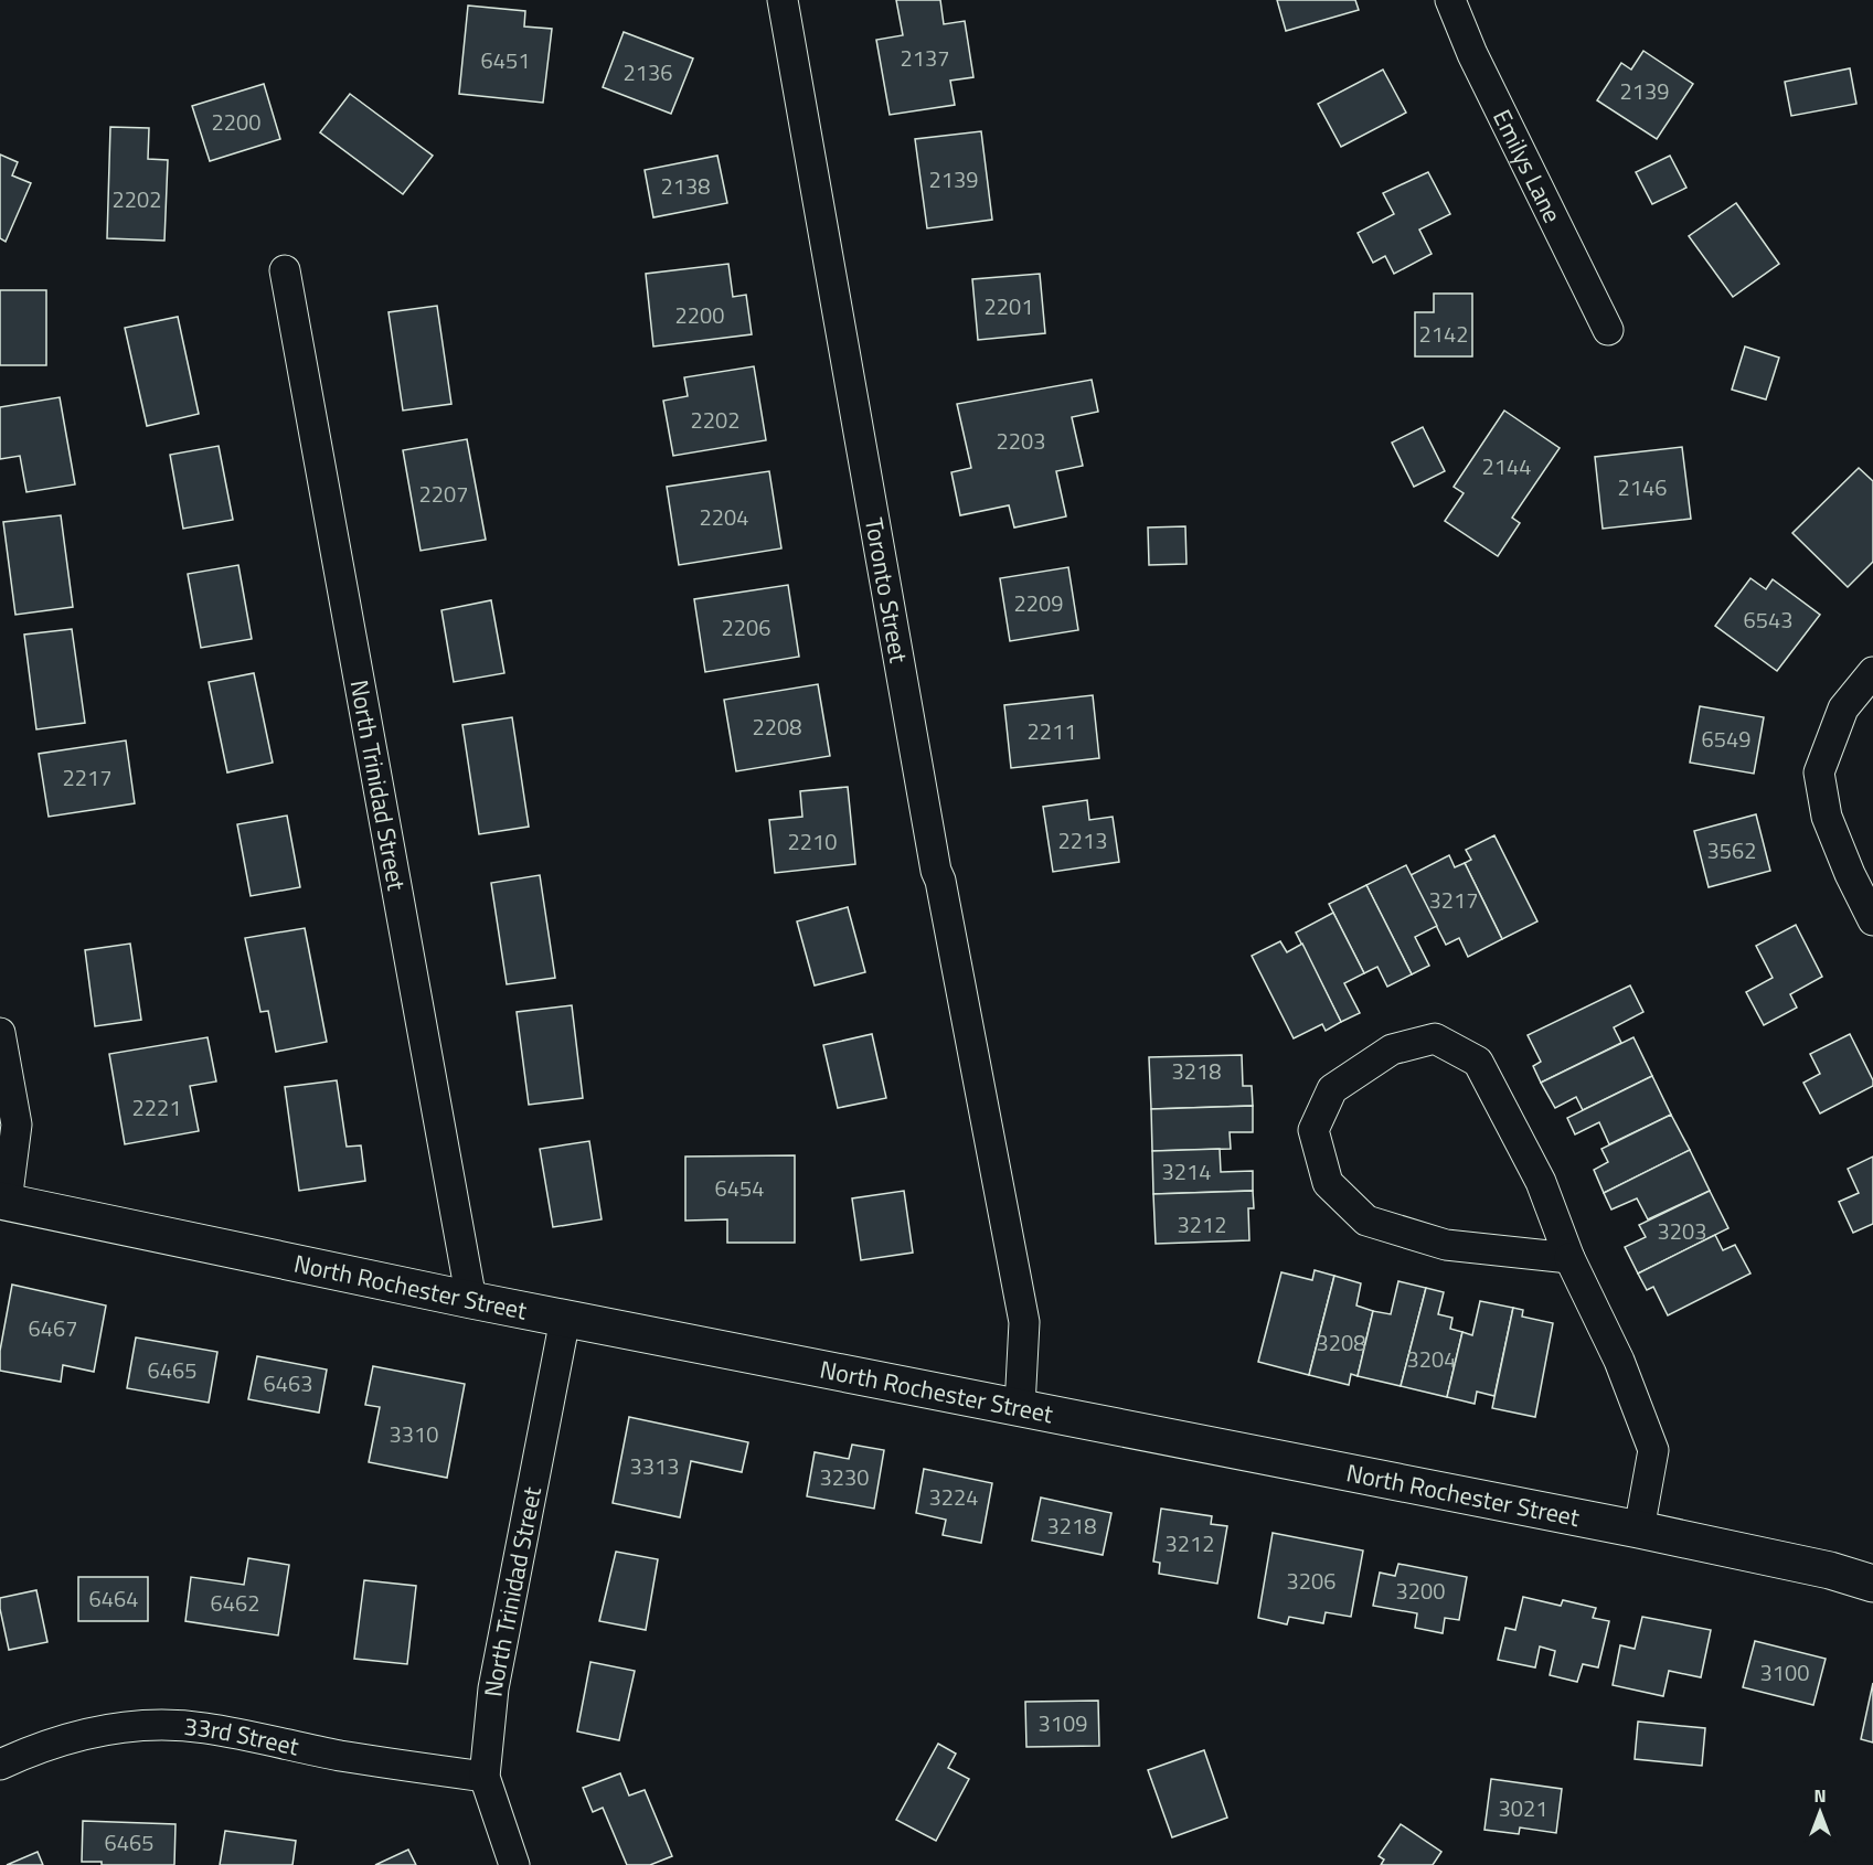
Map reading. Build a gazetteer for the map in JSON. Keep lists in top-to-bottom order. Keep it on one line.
{"streets":{"street":["Emilys Lane","Toronto Street","North Trinidad Street","North Rochester Street","33rd Street"]},"crossings":[["Toronto Street","North Rochester Street"],["North Trinidad Street","North Rochester Street"],["North Trinidad Street","33rd Street"]],"house_numbers":["2137","6451","2136","2139","2200","2139","2138","2202","2201","2200","2142","2202","2203","2144","2146","2207","2204","2209","6543","2206","2208","2211","6549","2217","2213","2210","3562","3217","3218","2221","3214","6454","3212","3203","6467","3208","3204","6465","6463","3310","3313","3230","3224","3218","3212","3206","3200","6464","6462","3100","3109","3021","6465"],"north":"top"}
